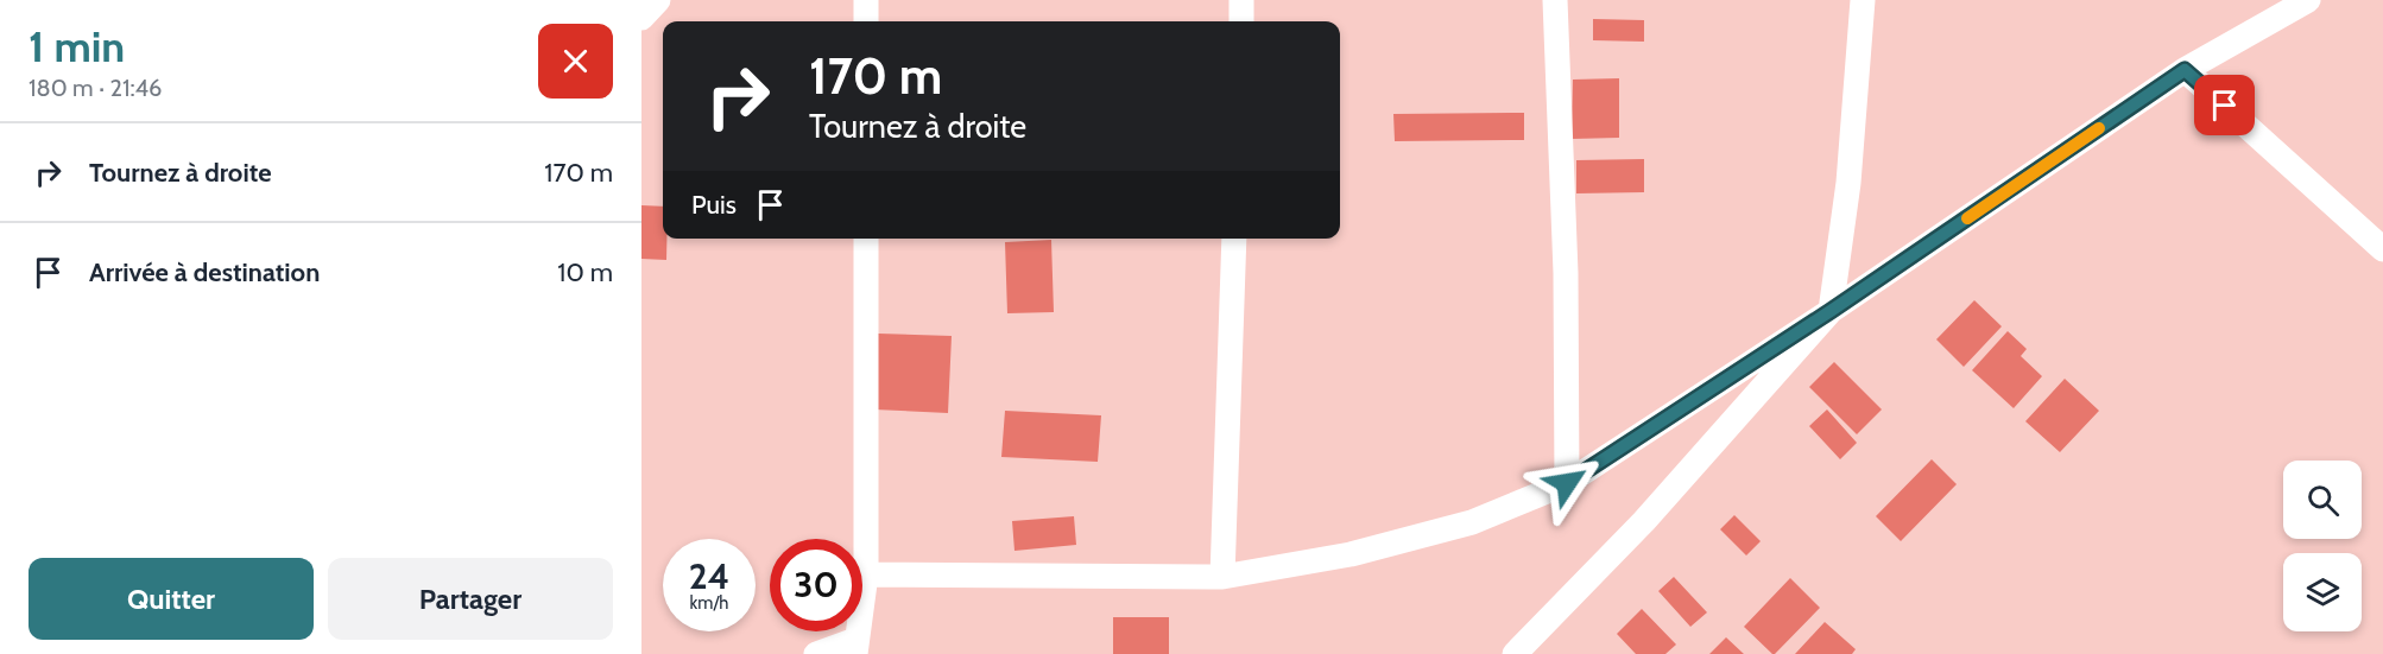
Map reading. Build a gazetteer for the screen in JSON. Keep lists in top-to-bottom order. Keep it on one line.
{"page":{"heading":["1 min","180 m · 21:46"],"turn":["170 m","Tournez à droite"],"list":[{"name":"Tournez à droite","value":"170 m"},{"name":"Arrivée à destination","value":"10 m"}],"then":"Puis","speed":"24 km/h","limit":"30","buttons":["Quitter","Partager"]}}
